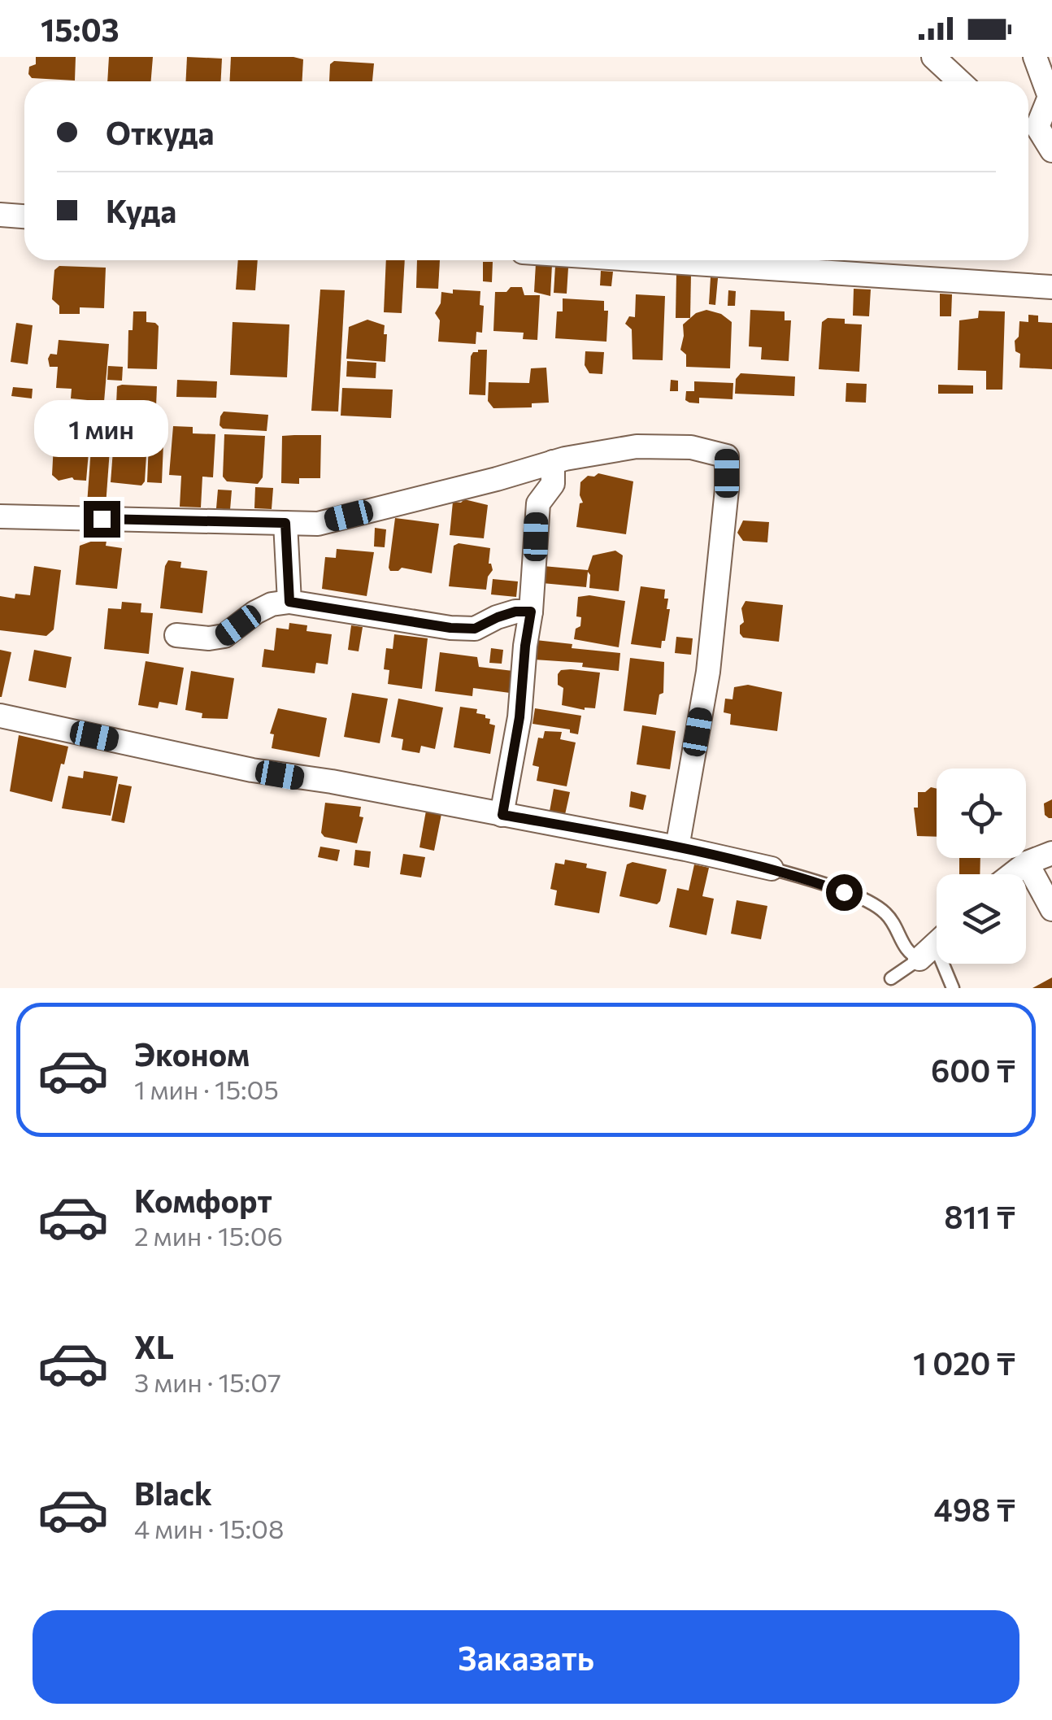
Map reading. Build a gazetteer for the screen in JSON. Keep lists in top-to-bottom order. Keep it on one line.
{"page":{"status":"15:03","banner":["Откуда","Куда"],"bubble":"1 мин","list":[{"name":"Эконом","note":"1 мин · 15:05","value":"600 ₸"},{"name":"Комфорт","note":"2 мин · 15:06","value":"811 ₸"},{"name":"XL","note":"3 мин · 15:07","value":"1 020 ₸"},{"name":"Black","note":"4 мин · 15:08","value":"498 ₸"}],"buttons":"Заказать"}}
